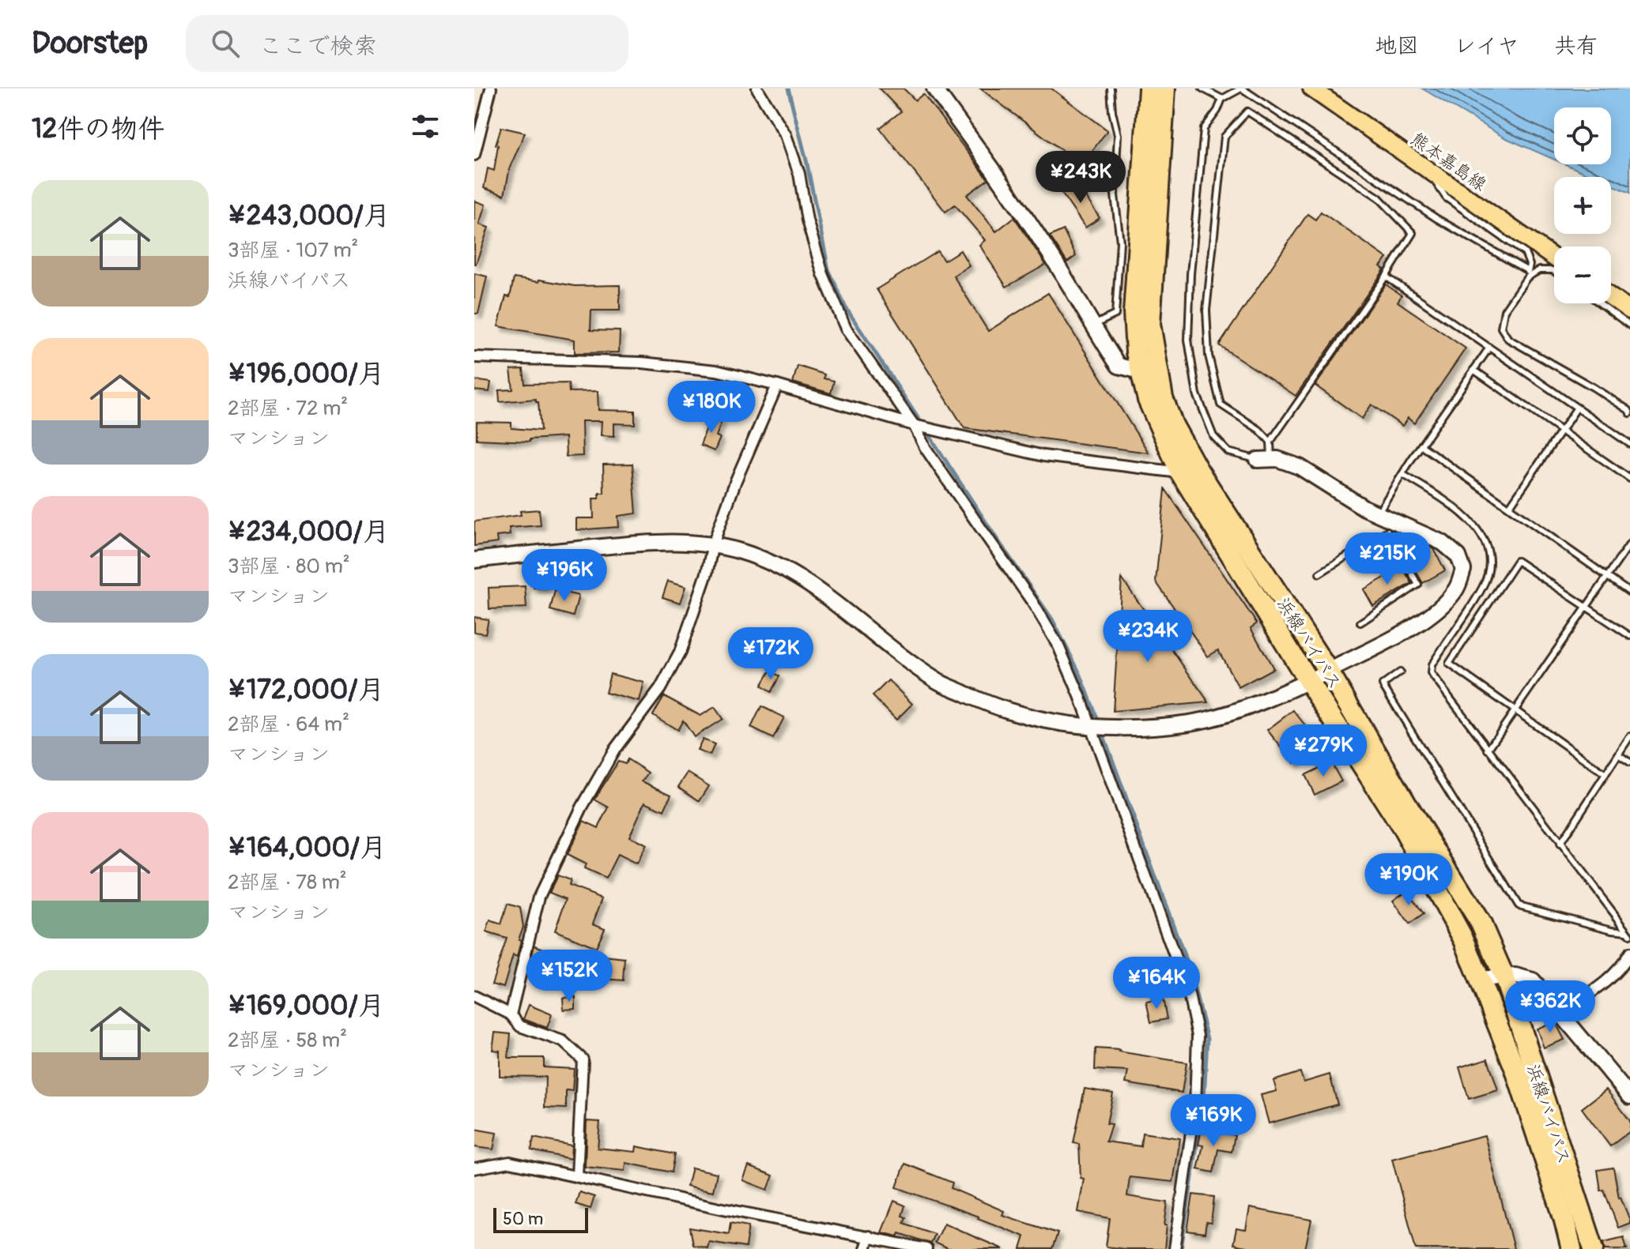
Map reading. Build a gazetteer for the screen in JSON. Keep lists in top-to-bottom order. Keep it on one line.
{"streets":{"highway":["浜線バイパス"],"main road":["熊本嘉島線"]},"scale_bar":"50 m","page":{"header":"Doorstep","search":"ここで検索","nav":["地図","レイヤ","共有"],"heading":"12件の物件","map_buttons":["+","−"],"price":["¥243K","¥180K","¥215K","¥196K","¥234K","¥172K","¥279K","¥190K","¥152K","¥164K","¥362K","¥169K"],"list":[{"name":"¥243,000/月","note":"3部屋 · 107 m² · 浜線バイパス"},{"name":"¥196,000/月","note":"2部屋 · 72 m² · マンション"},{"name":"¥234,000/月","note":"3部屋 · 80 m² · マンション"},{"name":"¥172,000/月","note":"2部屋 · 64 m² · マンション"},{"name":"¥164,000/月","note":"2部屋 · 78 m² · マンション"},{"name":"¥169,000/月","note":"2部屋 · 58 m² · マンション"}],"scale":"50 m"}}
